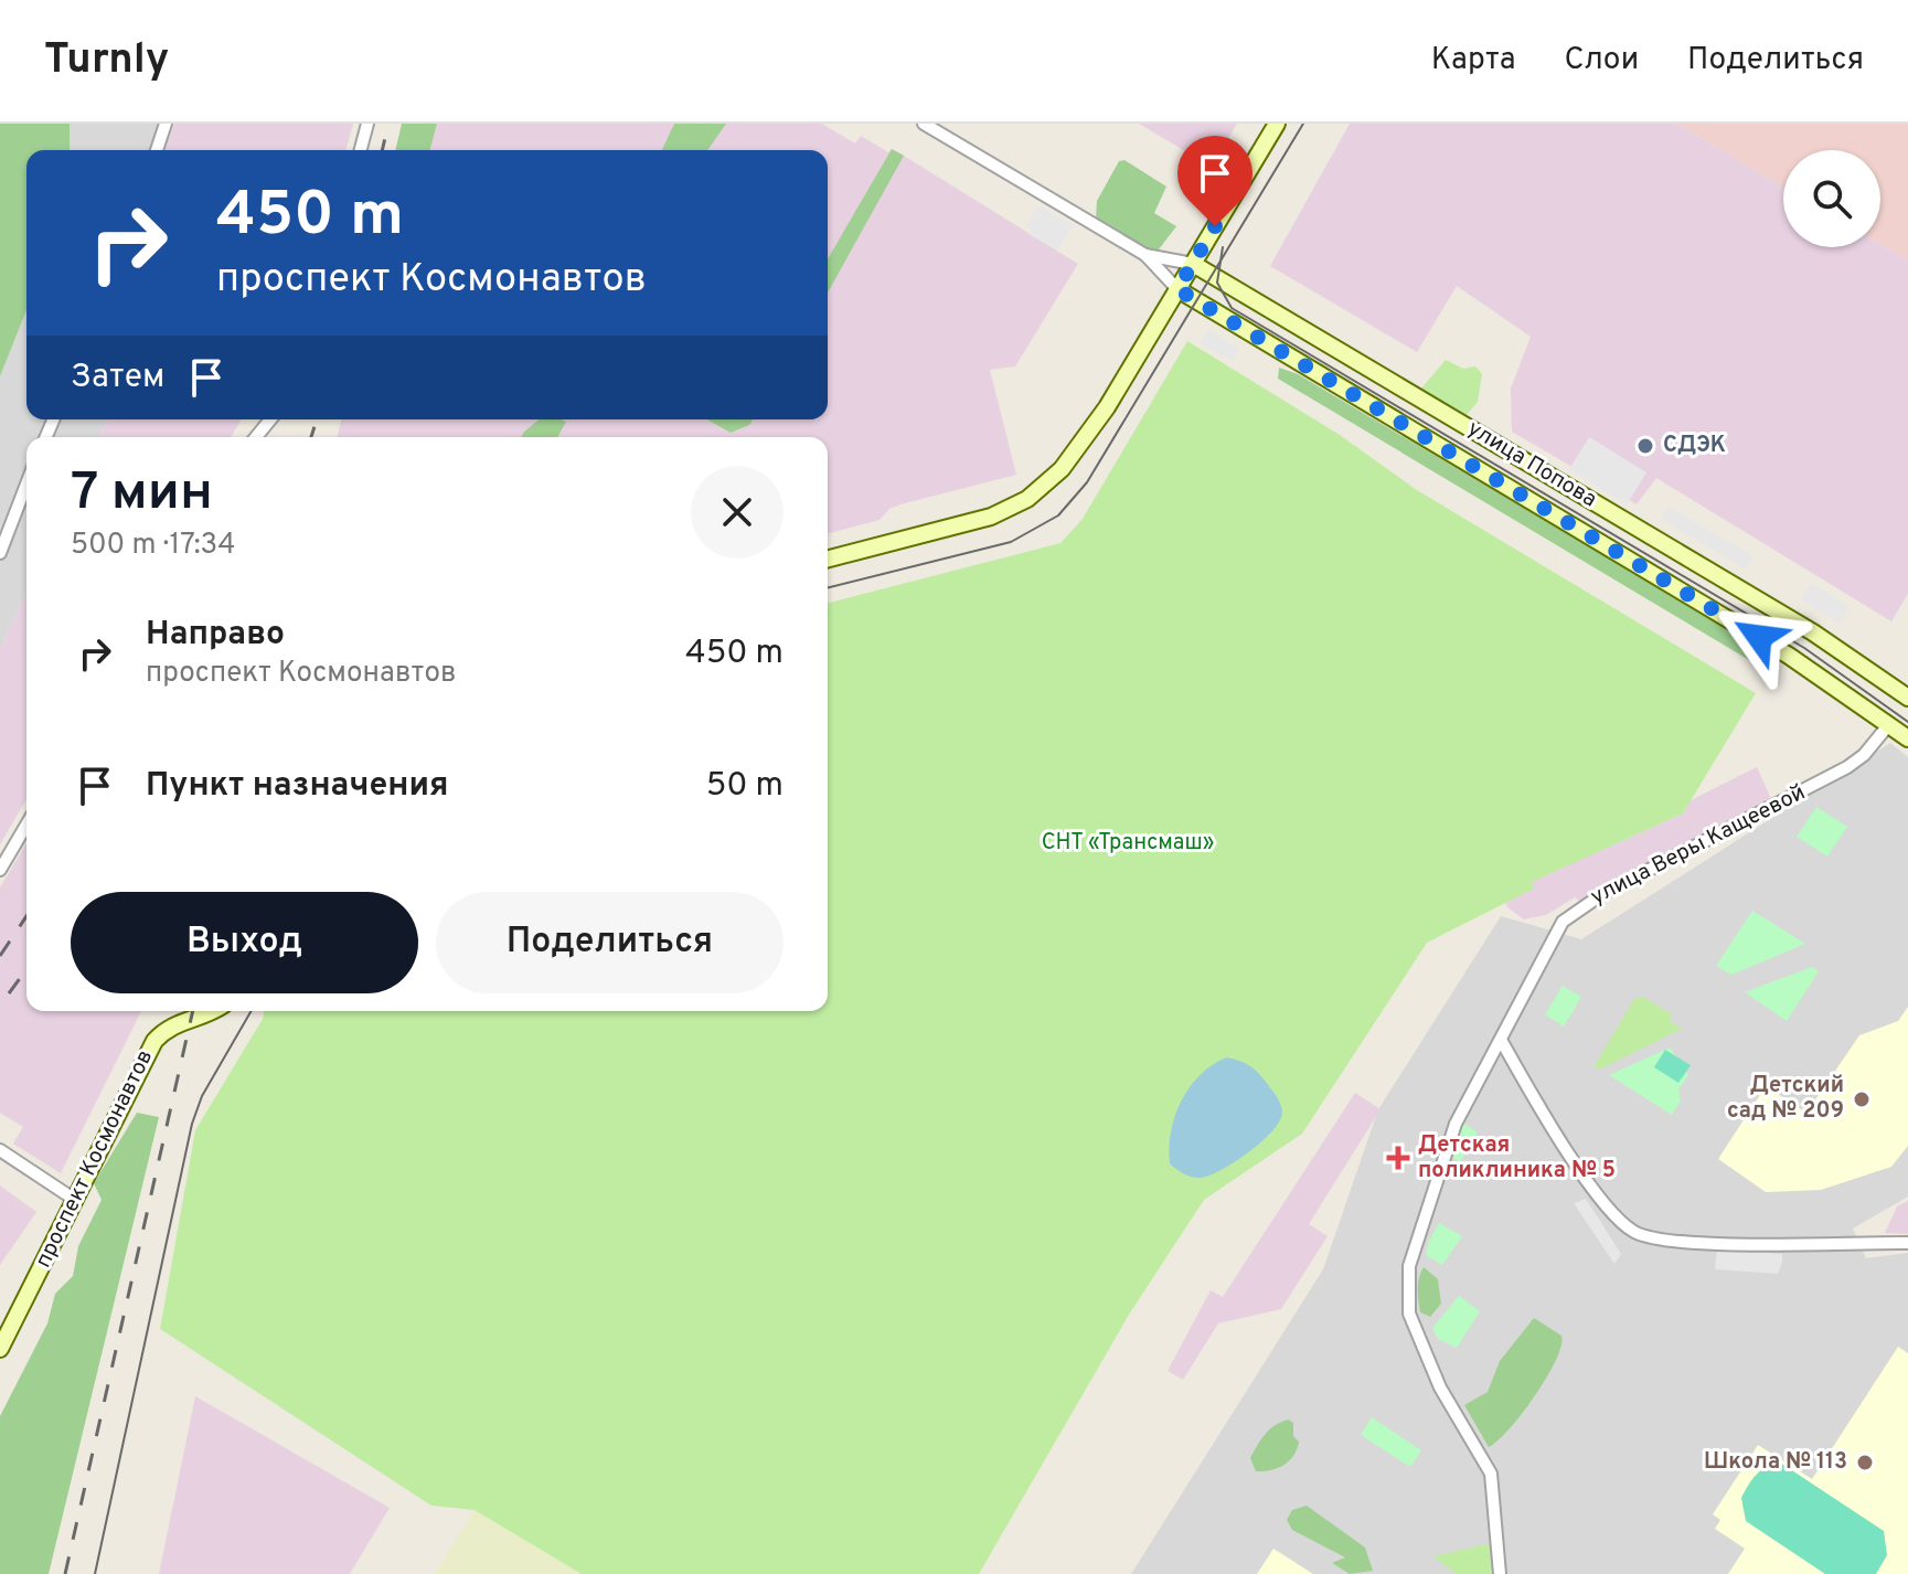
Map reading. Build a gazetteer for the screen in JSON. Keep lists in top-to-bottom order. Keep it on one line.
{"streets":{"main road":["улица Попова","проспект Космонавтов"],"street":["улица Веры Кащеевой"]},"crossings":[["улица Попова","улица Веры Кащеевой"]],"parks":["СНТ «Трансмаш»"],"places":{"other":["СДЭК","Детский сад № 209","Школа № 113"],"health":["Детская поликлиника № 5"]},"page":{"header":"Turnly","nav":["Карта","Слои","Поделиться"],"turn":["450 m","проспект Космонавтов"],"then":"Затем","heading":["7 мин","500 m · 17:34"],"list":[{"name":"Направо","note":"проспект Космонавтов","value":"450 m"},{"name":"Пункт назначения","value":"50 m"}],"buttons":["Выход","Поделиться"]}}
